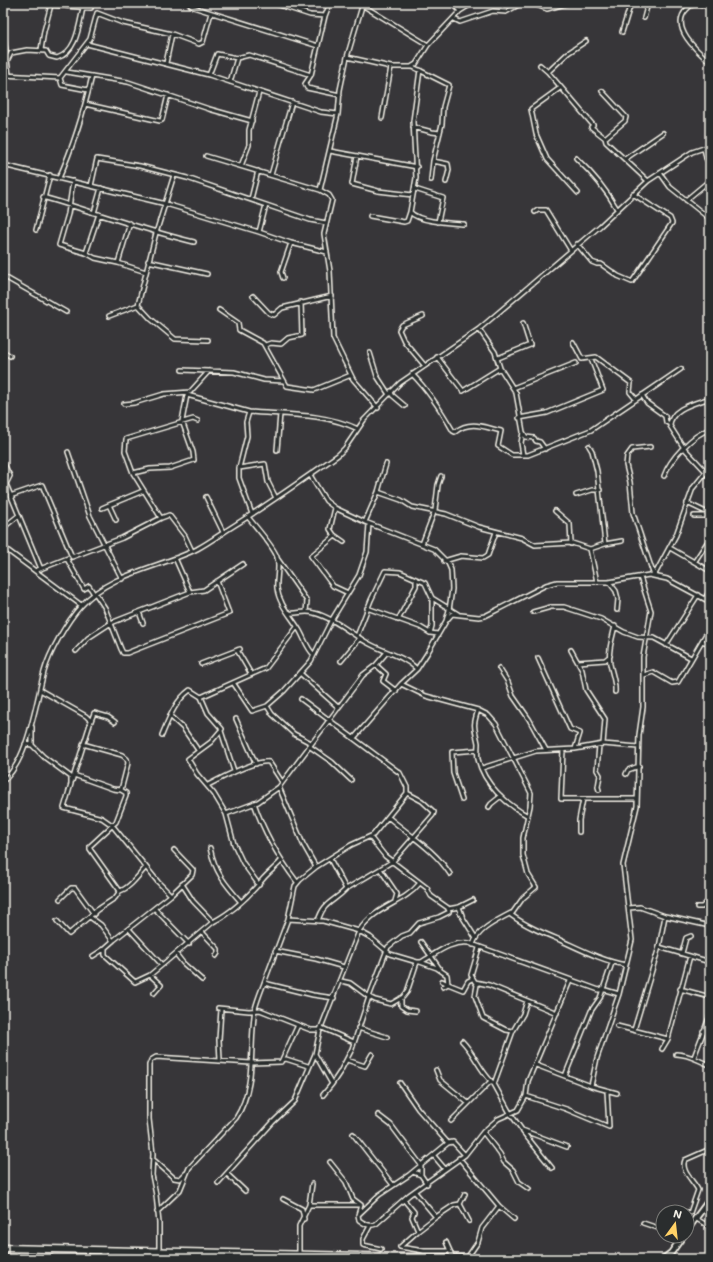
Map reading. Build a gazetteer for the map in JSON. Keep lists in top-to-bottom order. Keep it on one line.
{"north":"top"}
